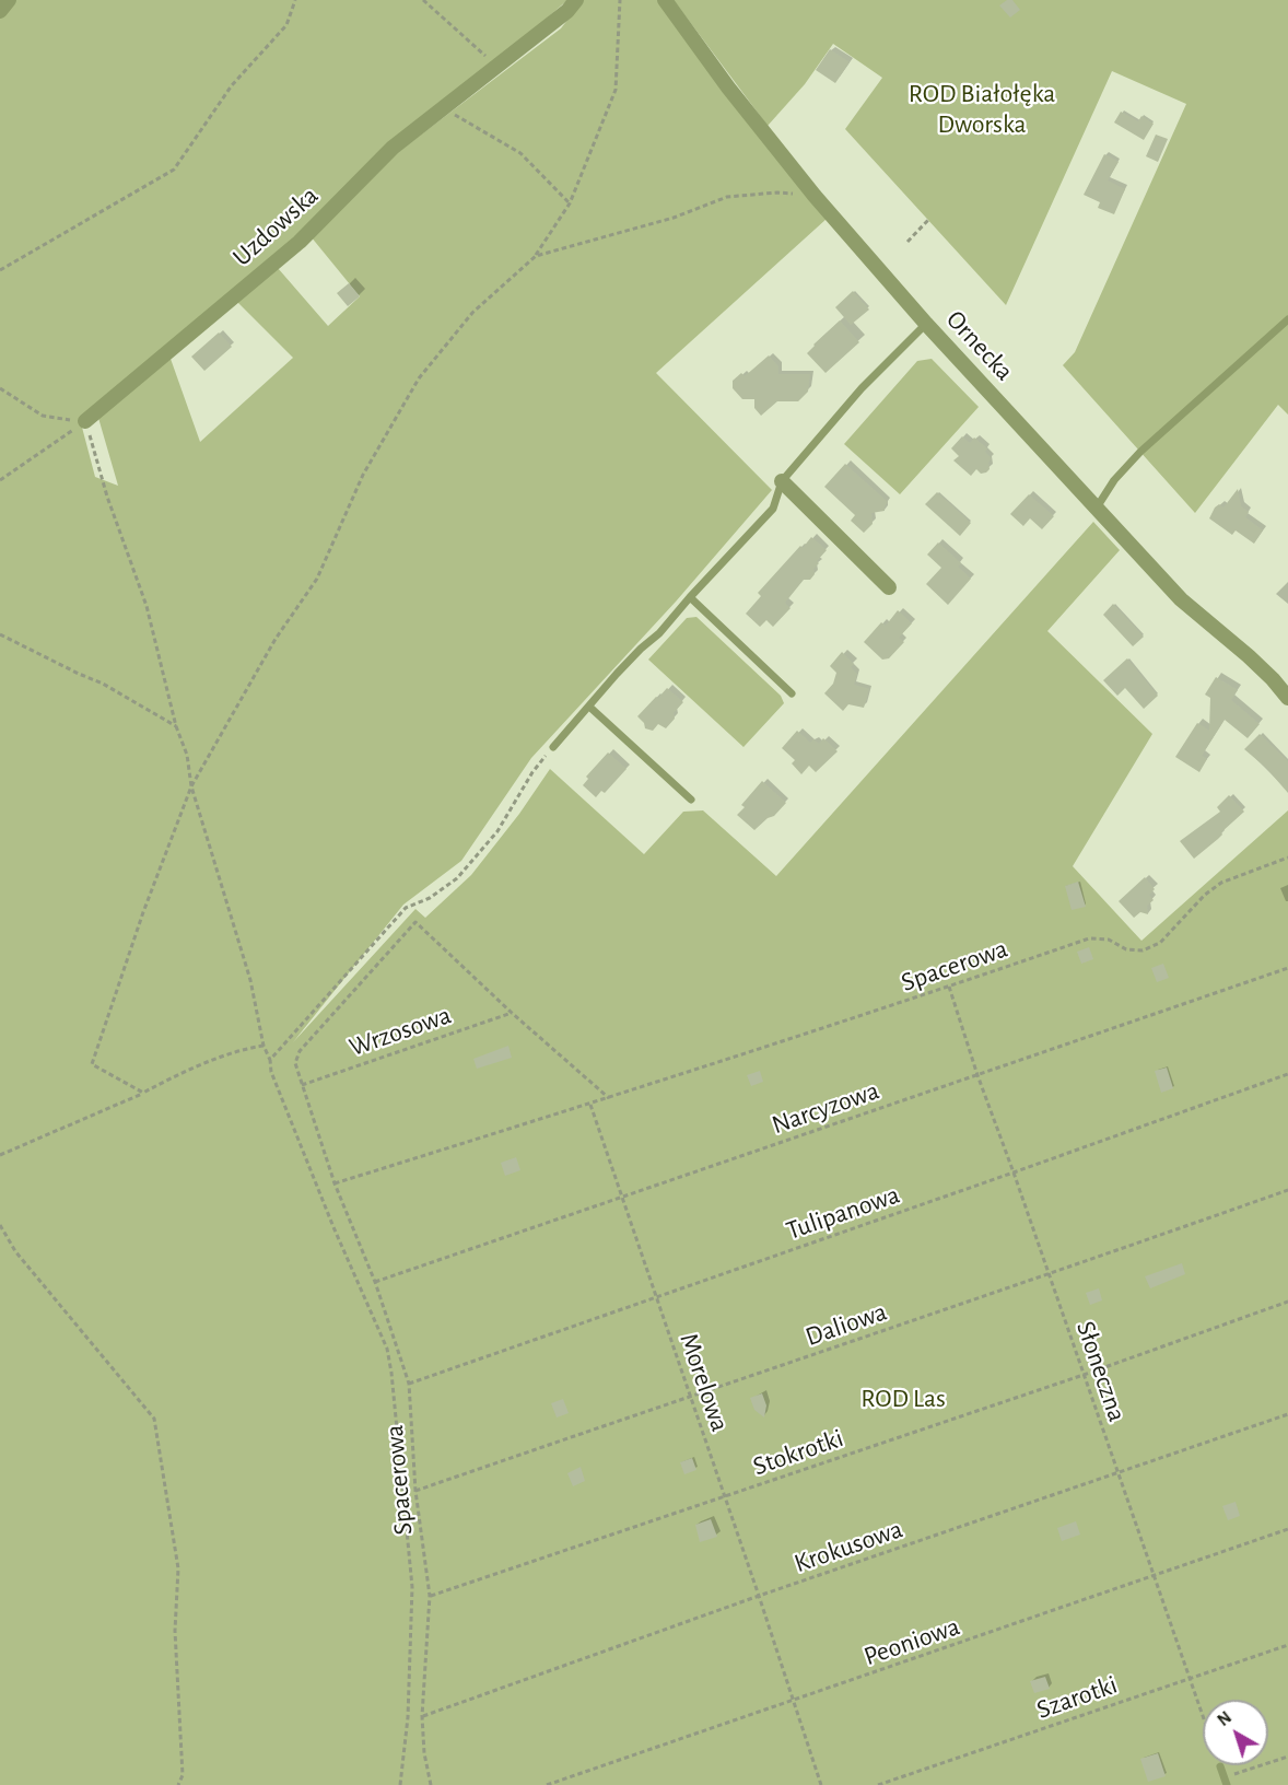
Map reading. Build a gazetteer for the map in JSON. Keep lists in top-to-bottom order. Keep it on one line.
{"streets":{"street":["Uzdowska","Ornecka"],"path":["Spacerowa","Wrzosowa","Narcyzowa","Tulipanowa","Daliowa","Słoneczna","Morelowa","Stokrotki","Krokusowa","Peoniowa","Szarotki"]},"crossings":[["Spacerowa","Wrzosowa"],["Spacerowa","Narcyzowa"],["Spacerowa","Tulipanowa"],["Spacerowa","Daliowa"],["Spacerowa","Słoneczna"],["Spacerowa","Morelowa"],["Spacerowa","Stokrotki"],["Spacerowa","Krokusowa"],["Narcyzowa","Słoneczna"],["Narcyzowa","Morelowa"],["Tulipanowa","Słoneczna"],["Tulipanowa","Morelowa"],["Daliowa","Słoneczna"],["Daliowa","Morelowa"],["Słoneczna","Stokrotki"],["Słoneczna","Krokusowa"],["Słoneczna","Peoniowa"],["Słoneczna","Szarotki"],["Morelowa","Stokrotki"],["Morelowa","Krokusowa"],["Morelowa","Peoniowa"]],"parks":["ROD Białołęka Dworska","ROD Las"],"north":"top left"}
